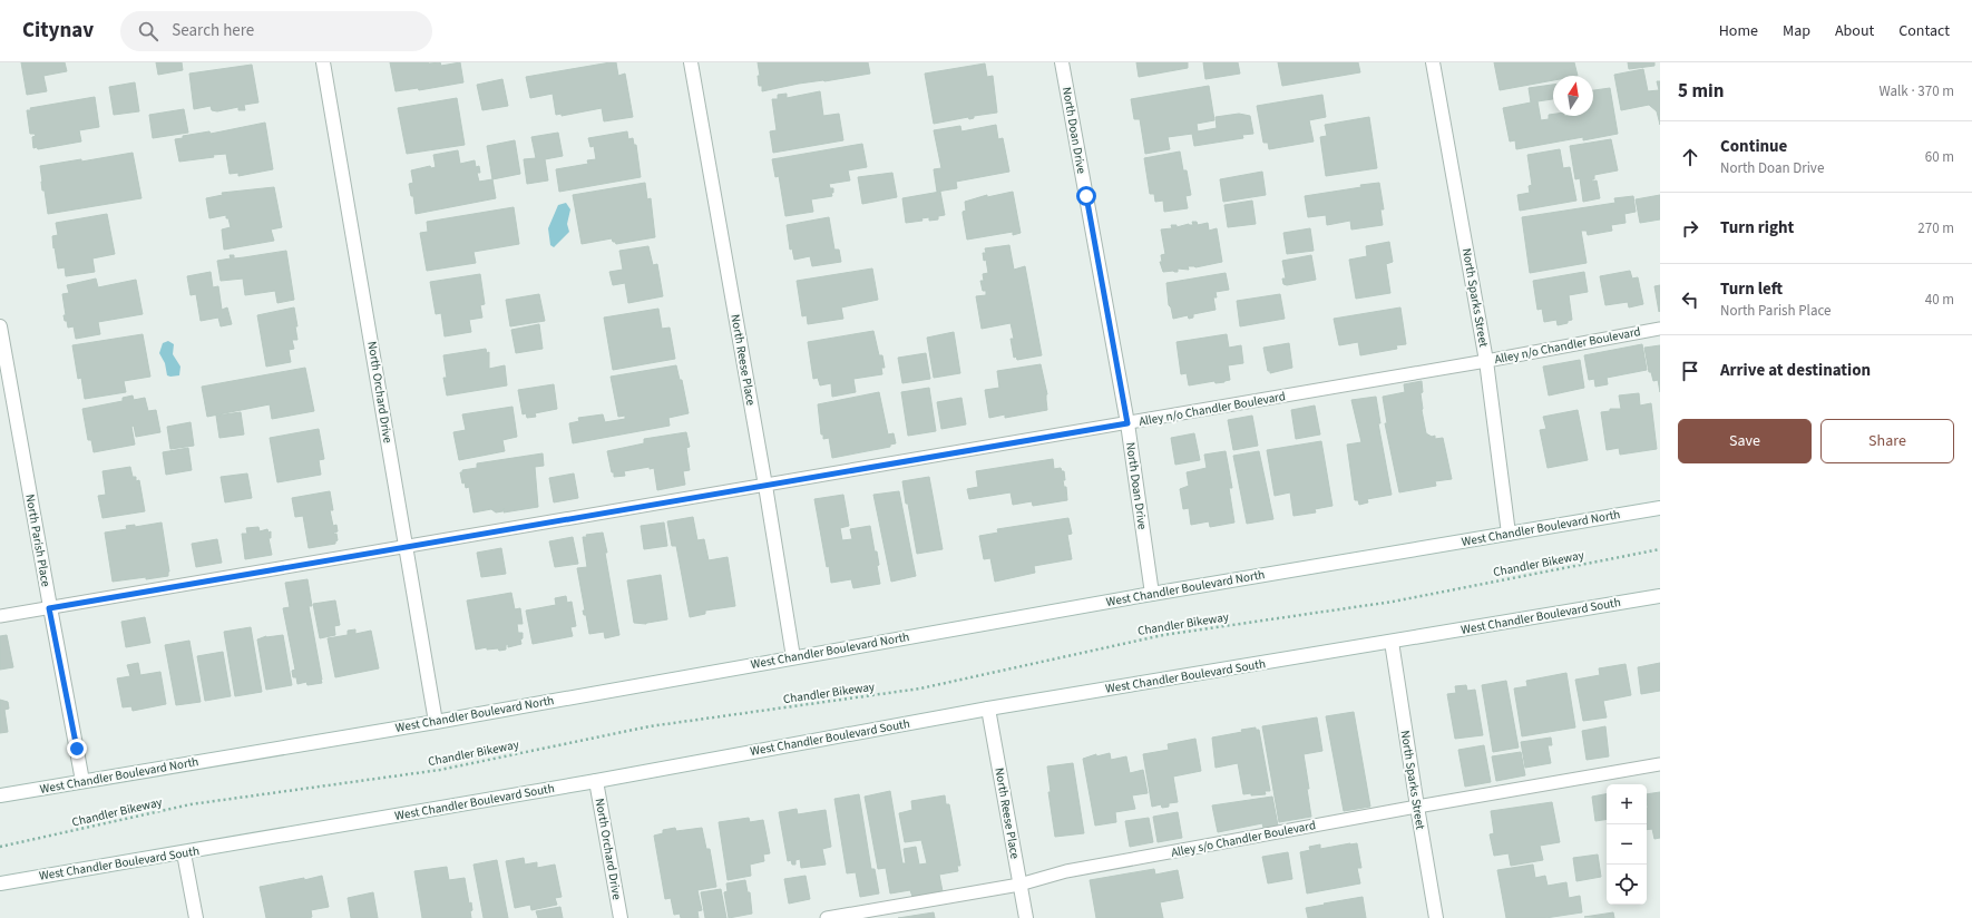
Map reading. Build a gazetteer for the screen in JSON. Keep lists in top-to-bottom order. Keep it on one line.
{"streets":{"street":["North Doan Drive","North Sparks Street","North Reese Place","North Orchard Drive","West Chandler Boulevard North","North Parish Place","West Chandler Boulevard South"],"lane":["Alley n/o Chandler Boulevard","Alley s/o Chandler Boulevard"],"path":["Chandler Bikeway"]},"crossings":[["North Doan Drive","Alley n/o Chandler Boulevard"],["North Doan Drive","West Chandler Boulevard North"],["North Sparks Street","Alley n/o Chandler Boulevard"],["North Sparks Street","West Chandler Boulevard North"],["North Sparks Street","West Chandler Boulevard South"],["North Sparks Street","Alley s/o Chandler Boulevard"],["Alley n/o Chandler Boulevard","North Reese Place"],["Alley n/o Chandler Boulevard","North Orchard Drive"],["Alley n/o Chandler Boulevard","North Parish Place"],["North Reese Place","West Chandler Boulevard North"],["North Reese Place","West Chandler Boulevard South"],["North Reese Place","Alley s/o Chandler Boulevard"],["North Orchard Drive","West Chandler Boulevard North"],["North Orchard Drive","West Chandler Boulevard South"],["West Chandler Boulevard North","North Parish Place"]],"north":"top","page":{"header":"Citynav","search":"Search here","nav":["Home","Map","About","Contact"],"heading":["5 min","Walk · 370 m"],"list":[["Continue","North Doan Drive","60 m"],["Turn right","270 m"],["Turn left","North Parish Place","40 m"],"Arrive at destination"],"buttons":["Save","Share"],"map_buttons":["+","−"]}}
